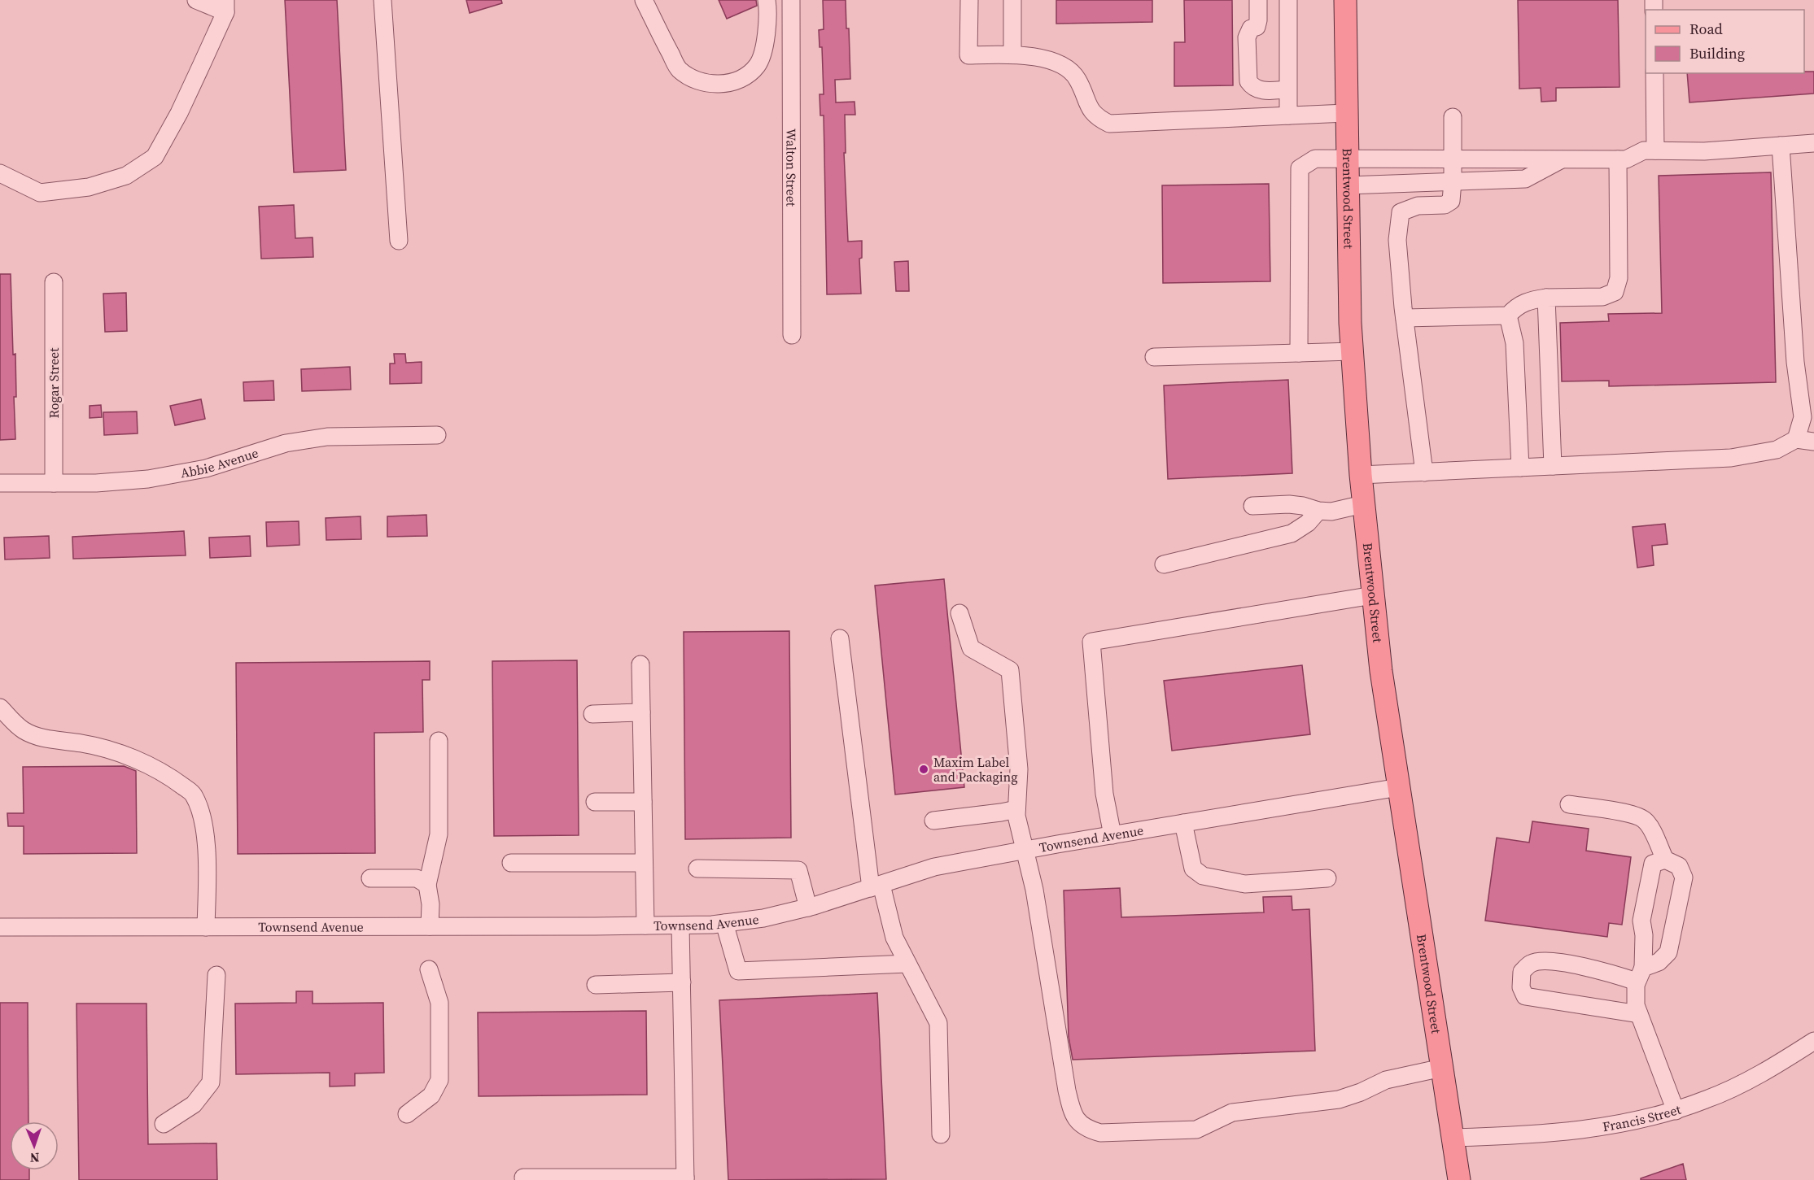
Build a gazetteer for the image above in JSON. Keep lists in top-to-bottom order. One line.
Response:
{"streets":{"main road":["Brentwood Street"],"street":["Walton Street","Rogar Street","Abbie Avenue","Townsend Avenue","Francis Street"]},"crossings":[["Brentwood Street","Townsend Avenue"],["Brentwood Street","Francis Street"],["Rogar Street","Abbie Avenue"]],"places":["Maxim Label and Packaging"],"legend":["Road","Building"],"north":"bottom"}
